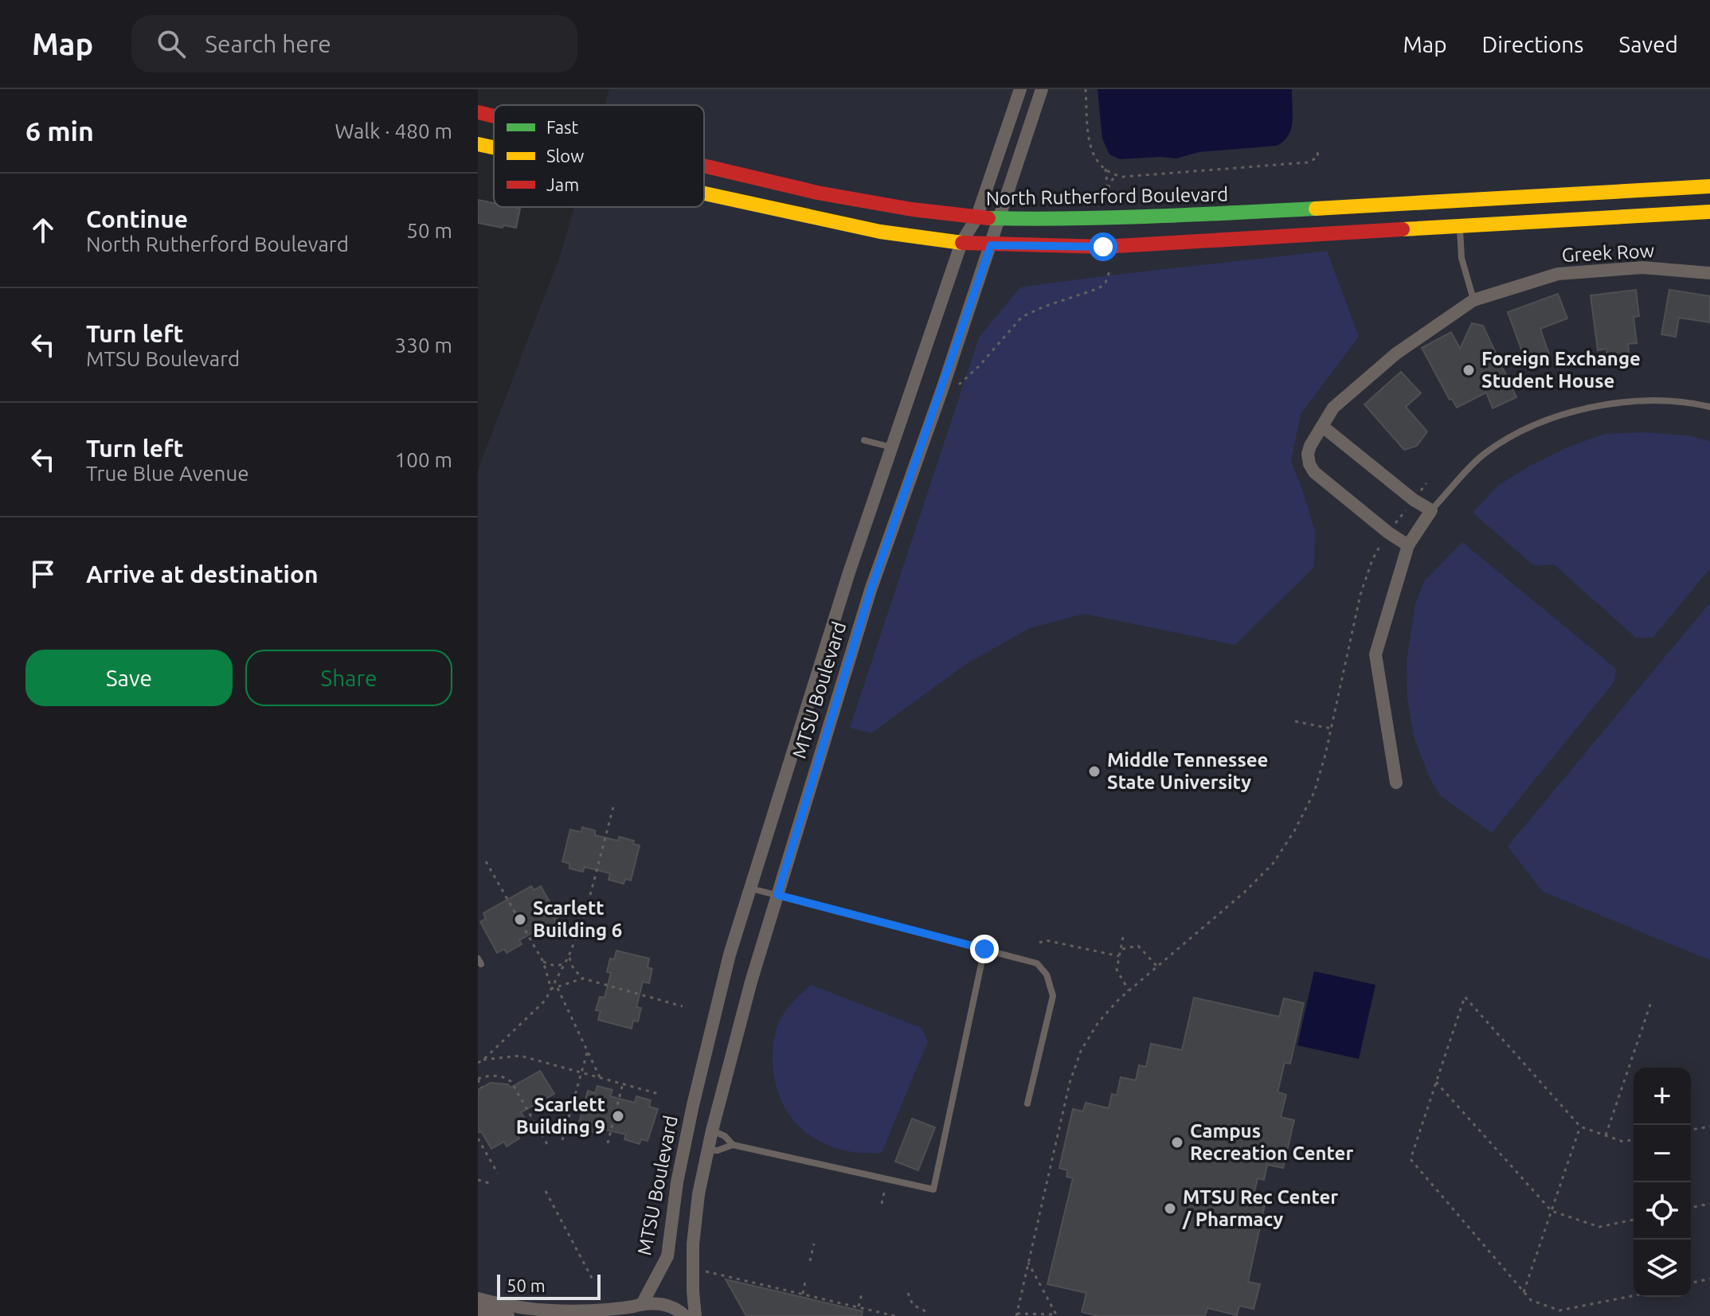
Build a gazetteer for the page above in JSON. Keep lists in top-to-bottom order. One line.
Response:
{"streets":{"main road":["North Rutherford Boulevard"],"street":["Greek Row","MTSU Boulevard"]},"crossings":[["North Rutherford Boulevard","MTSU Boulevard"]],"places":["Foreign Exchange Student House","Middle Tennessee State University","Scarlett Building 6","Scarlett Building 9","Campus Recreation Center","MTSU Rec Center / Pharmacy"],"legend":["Fast","Slow","Jam"],"scale_bar":"50 m","page":{"header":"Map","search":"Search here","nav":["Map","Directions","Saved"],"heading":["6 min","Walk · 480 m"],"list":[["Continue","North Rutherford Boulevard","50 m"],["Turn left","MTSU Boulevard","330 m"],["Turn left","True Blue Avenue","100 m"],"Arrive at destination"],"buttons":["Save","Share"],"map_buttons":["+","−"],"scale":"50 m"}}
